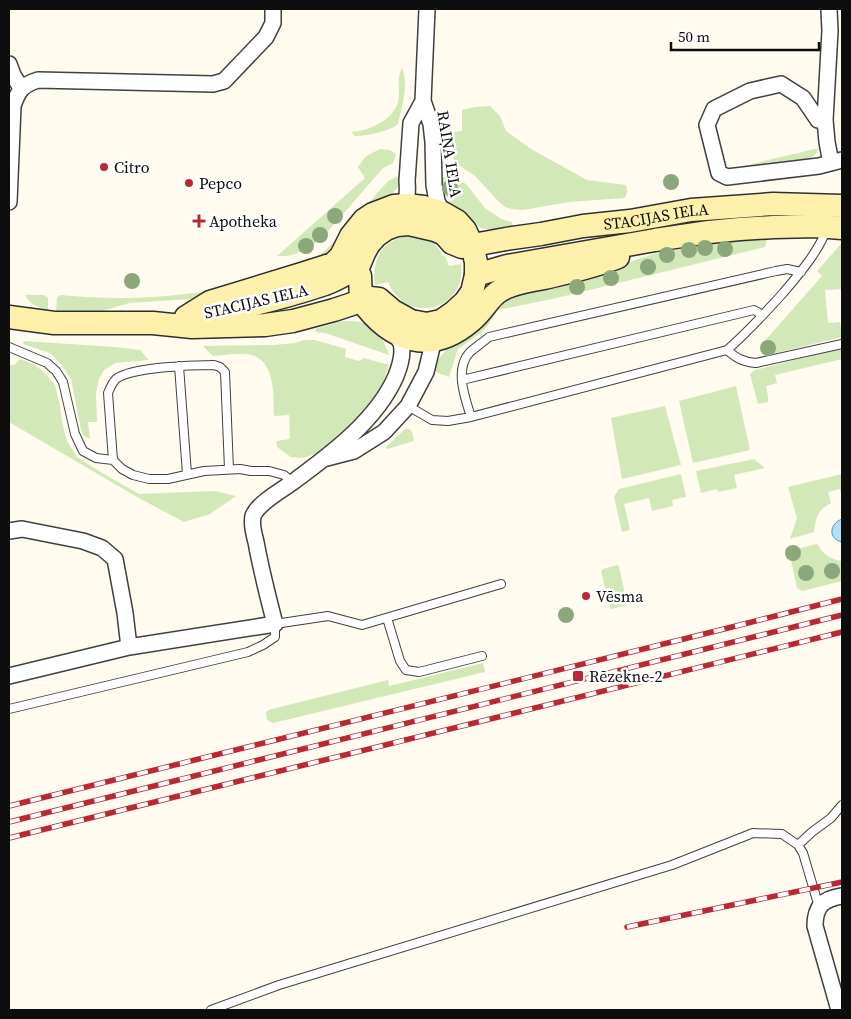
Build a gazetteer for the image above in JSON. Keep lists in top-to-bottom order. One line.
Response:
{"streets":{"main road":["STACIJAS IELA"],"street":["RAIŅA IELA"]},"crossings":[["RAIŅA IELA","STACIJAS IELA"]],"places":{"other":["Citro","Pepco","Vēsma"],"health":["Apotheka"],"transit":["Rēzekne-2"]},"scale_bar":"50 m"}
